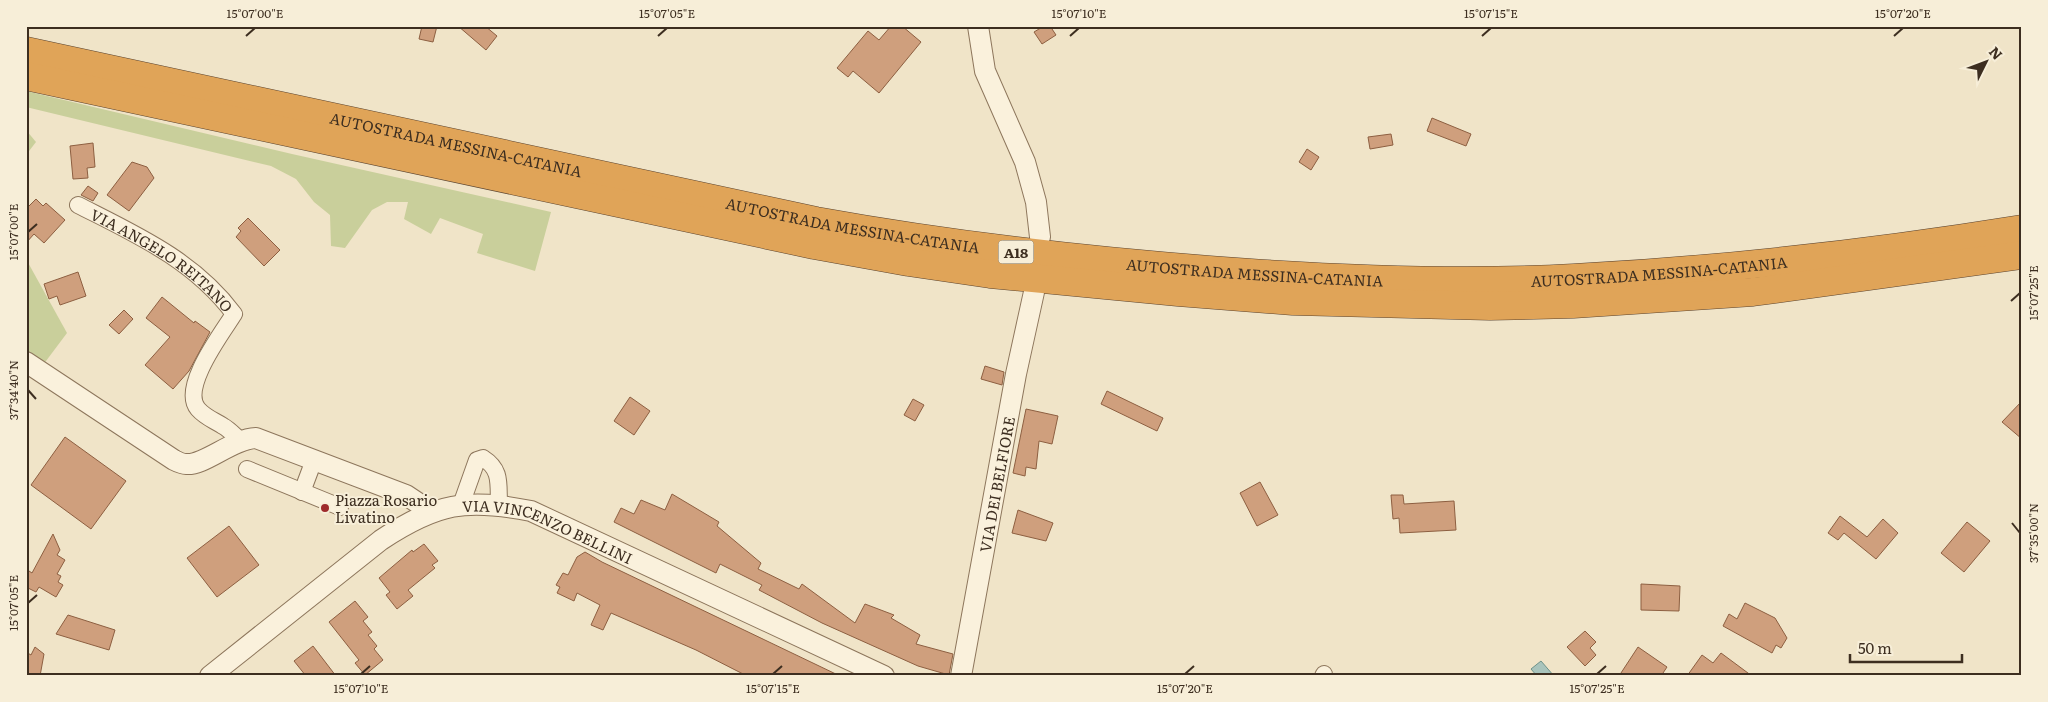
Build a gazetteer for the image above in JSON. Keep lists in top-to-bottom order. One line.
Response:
{"streets":{"highway":["AUTOSTRADA MESSINA-CATANIA","A18"],"street":["VIA ANGELO REITANO","VIA DEI BELFIORE","VIA VINCENZO BELLINI"]},"crossings":[["VIA ANGELO REITANO","VIA VINCENZO BELLINI"]],"places":["Piazza Rosario Livatino"],"scale_bar":"50 m","north":"top right","coordinates":["15°07'00\"E","15°07'05\"E","15°07'10\"E","15°07'15\"E","15°07'20\"E","15°07'25\"E","37°34'40\"N","37°35'00\"N"]}
